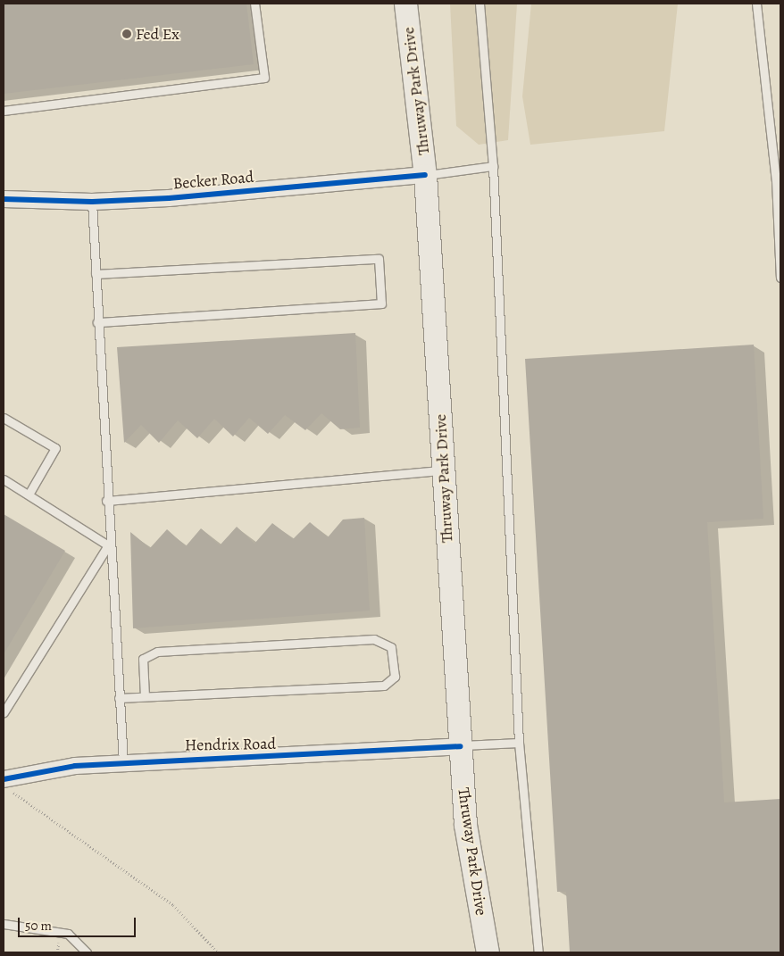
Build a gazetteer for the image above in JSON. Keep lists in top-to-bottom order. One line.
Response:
{"streets":{"main road":["Thruway Park Drive"],"street":["Becker Road","Hendrix Road"]},"crossings":[["Thruway Park Drive","Becker Road"],["Thruway Park Drive","Hendrix Road"]],"places":["Fed Ex"],"scale_bar":"50 m"}
